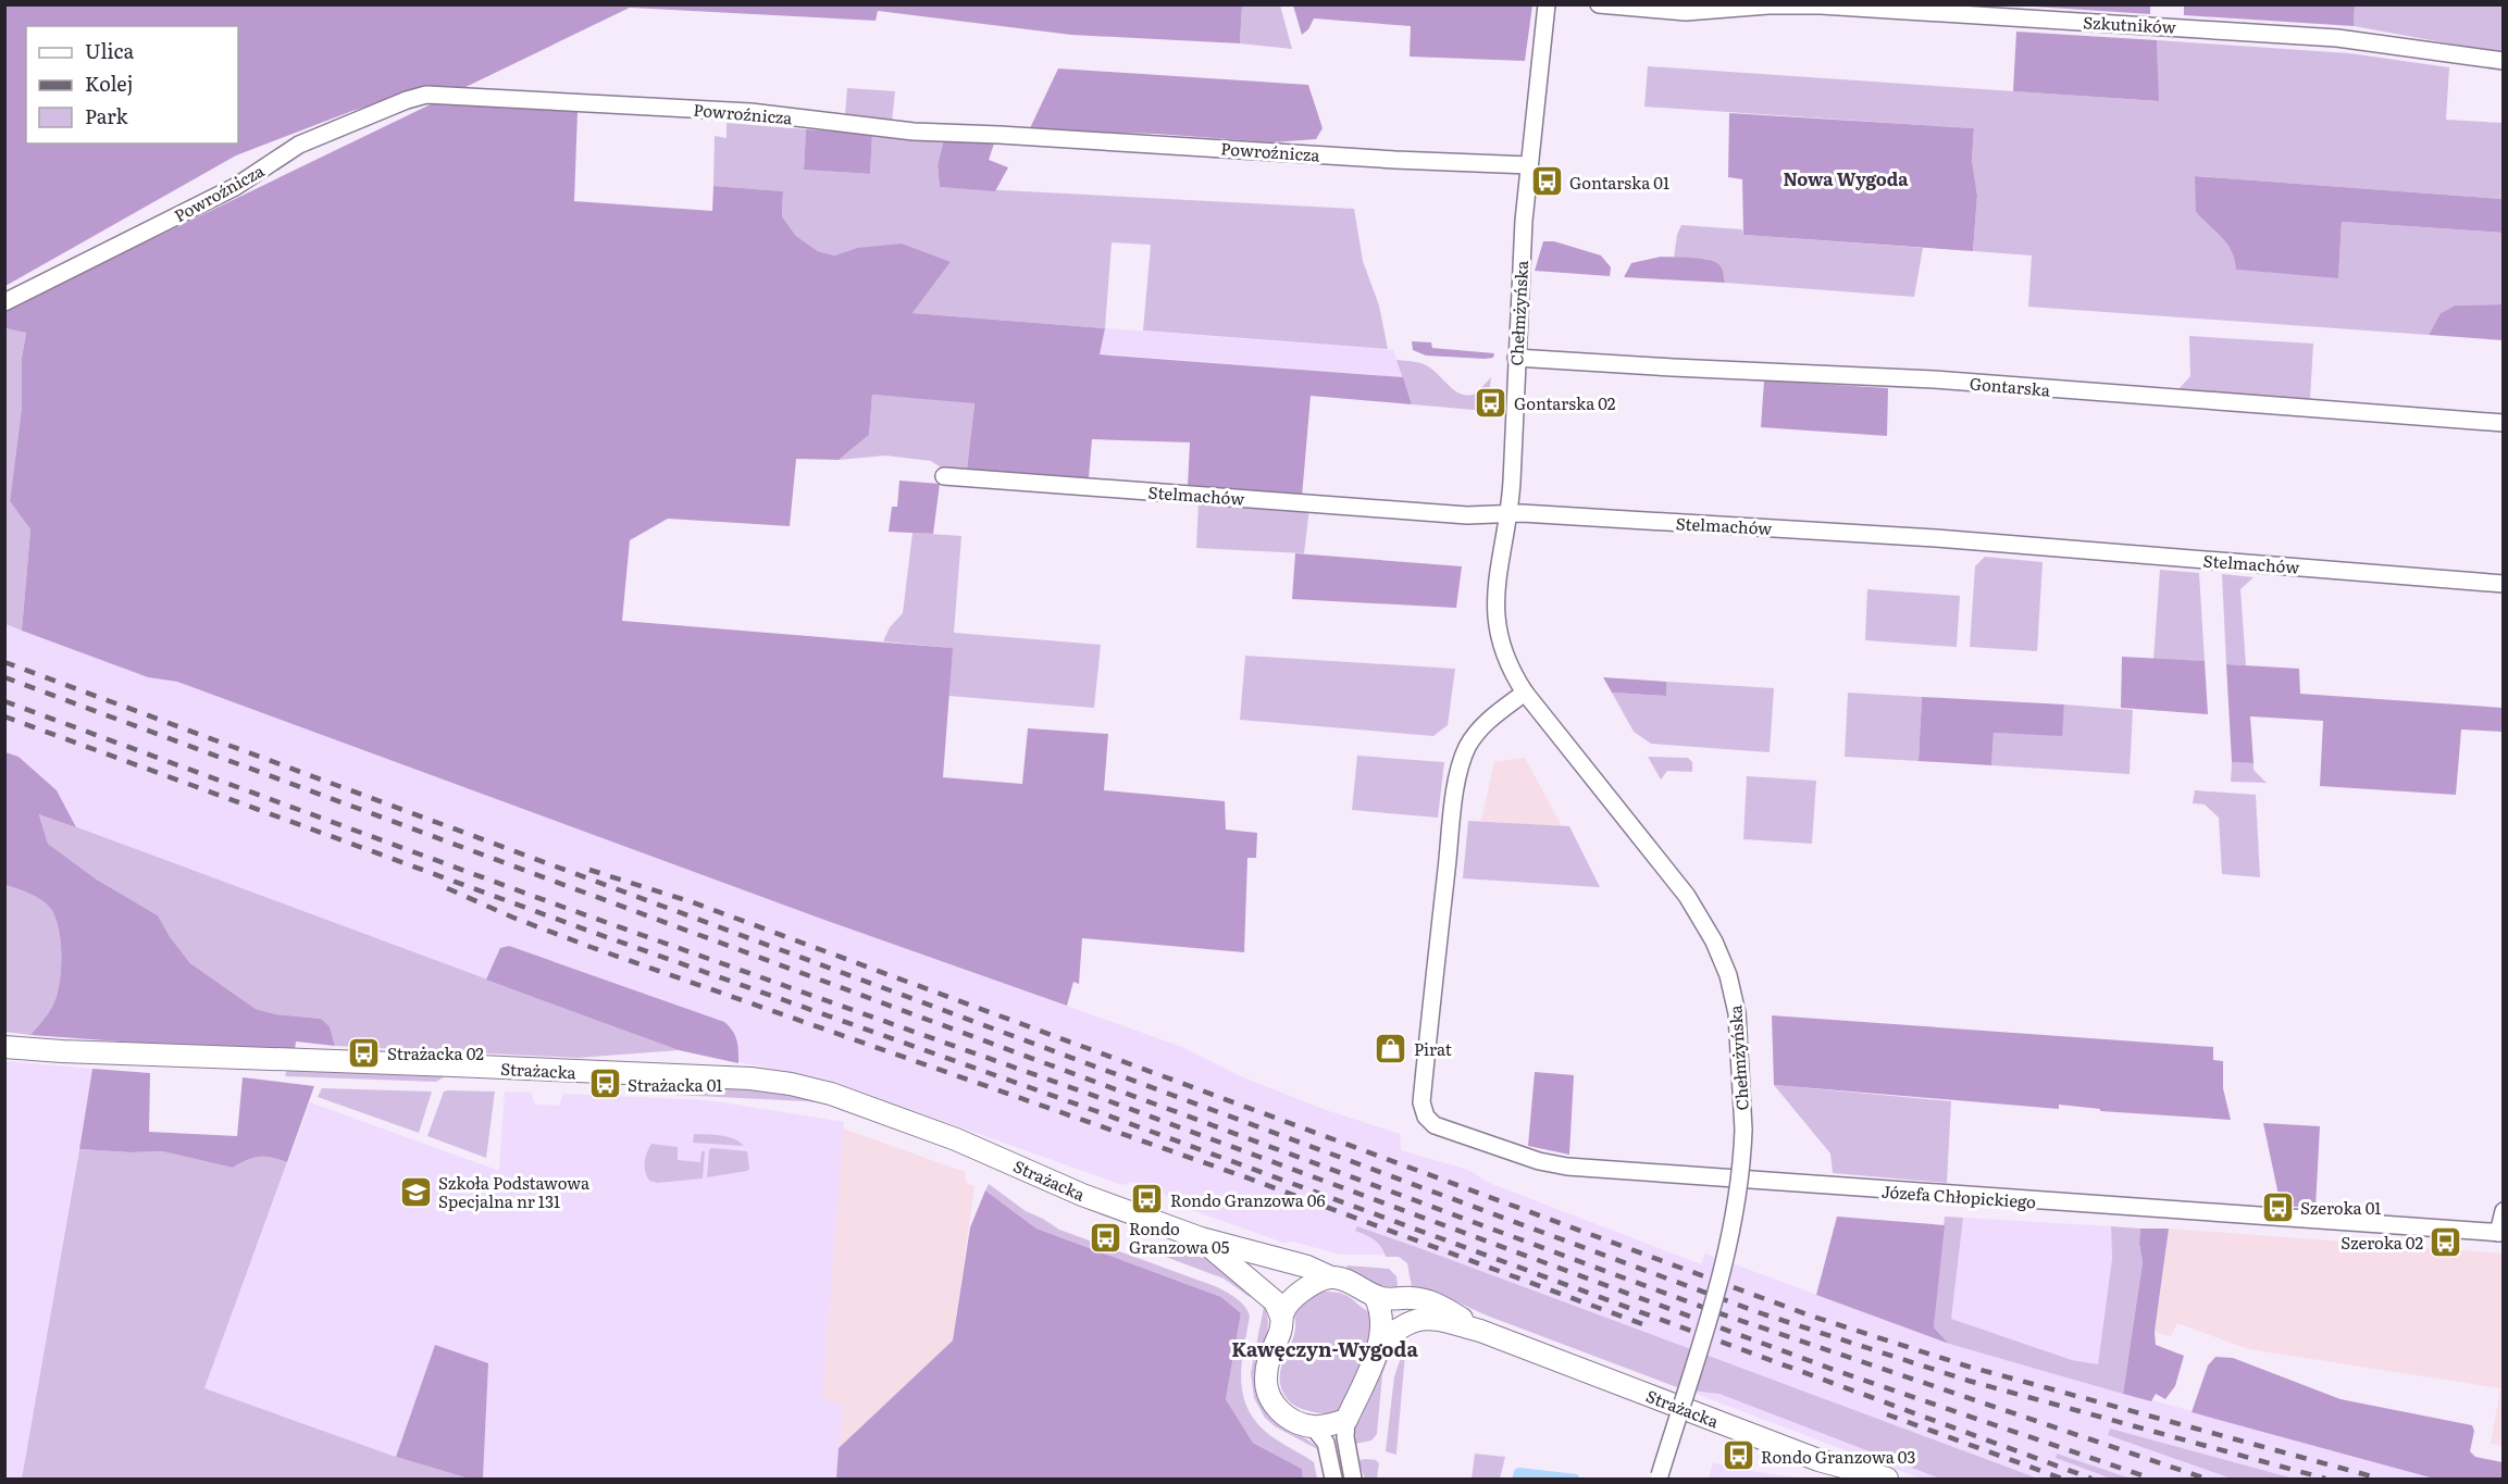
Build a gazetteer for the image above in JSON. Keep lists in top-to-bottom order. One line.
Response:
{"streets":{"main road":["Strażacka"],"street":["Szkutników","Powroźnicza","Chełmżyńska","Gontarska","Stelmachów","Józefa Chłopickiego"]},"crossings":[["Powroźnicza","Chełmżyńska"],["Chełmżyńska","Gontarska"],["Chełmżyńska","Stelmachów"],["Chełmżyńska","Józefa Chłopickiego"]],"districts":["Nowa Wygoda","Kawęczyn-Wygoda"],"places":{"bus stop":["Gontarska 01","Gontarska 02","Strażacka 02","Strażacka 01","Rondo Granzowa 06","Szeroka 01","Rondo Granzowa 05","Szeroka 02","Rondo Granzowa 03"],"shop":["Pirat"],"school or university":["Szkoła Podstawowa Specjalna nr 131"]},"legend":["Ulica","Kolej","Park"]}
